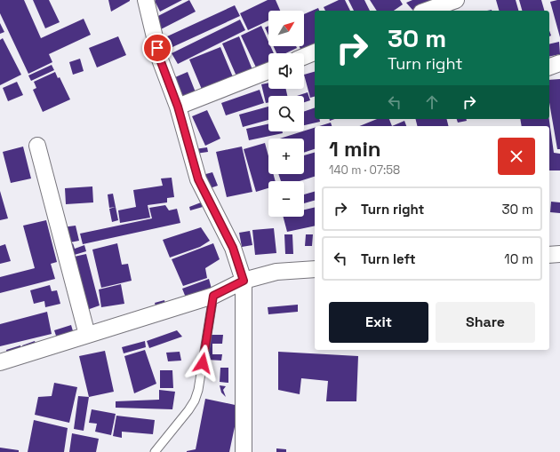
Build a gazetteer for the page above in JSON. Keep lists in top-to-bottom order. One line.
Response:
{"north":"top right","page":{"map_buttons":["+","−"],"turn":["30 m","Turn right"],"heading":["1 min","140 m · 07:58"],"list":[{"name":"Turn right","value":"30 m"},{"name":"Turn left","value":"10 m"}],"buttons":["Exit","Share"]}}
